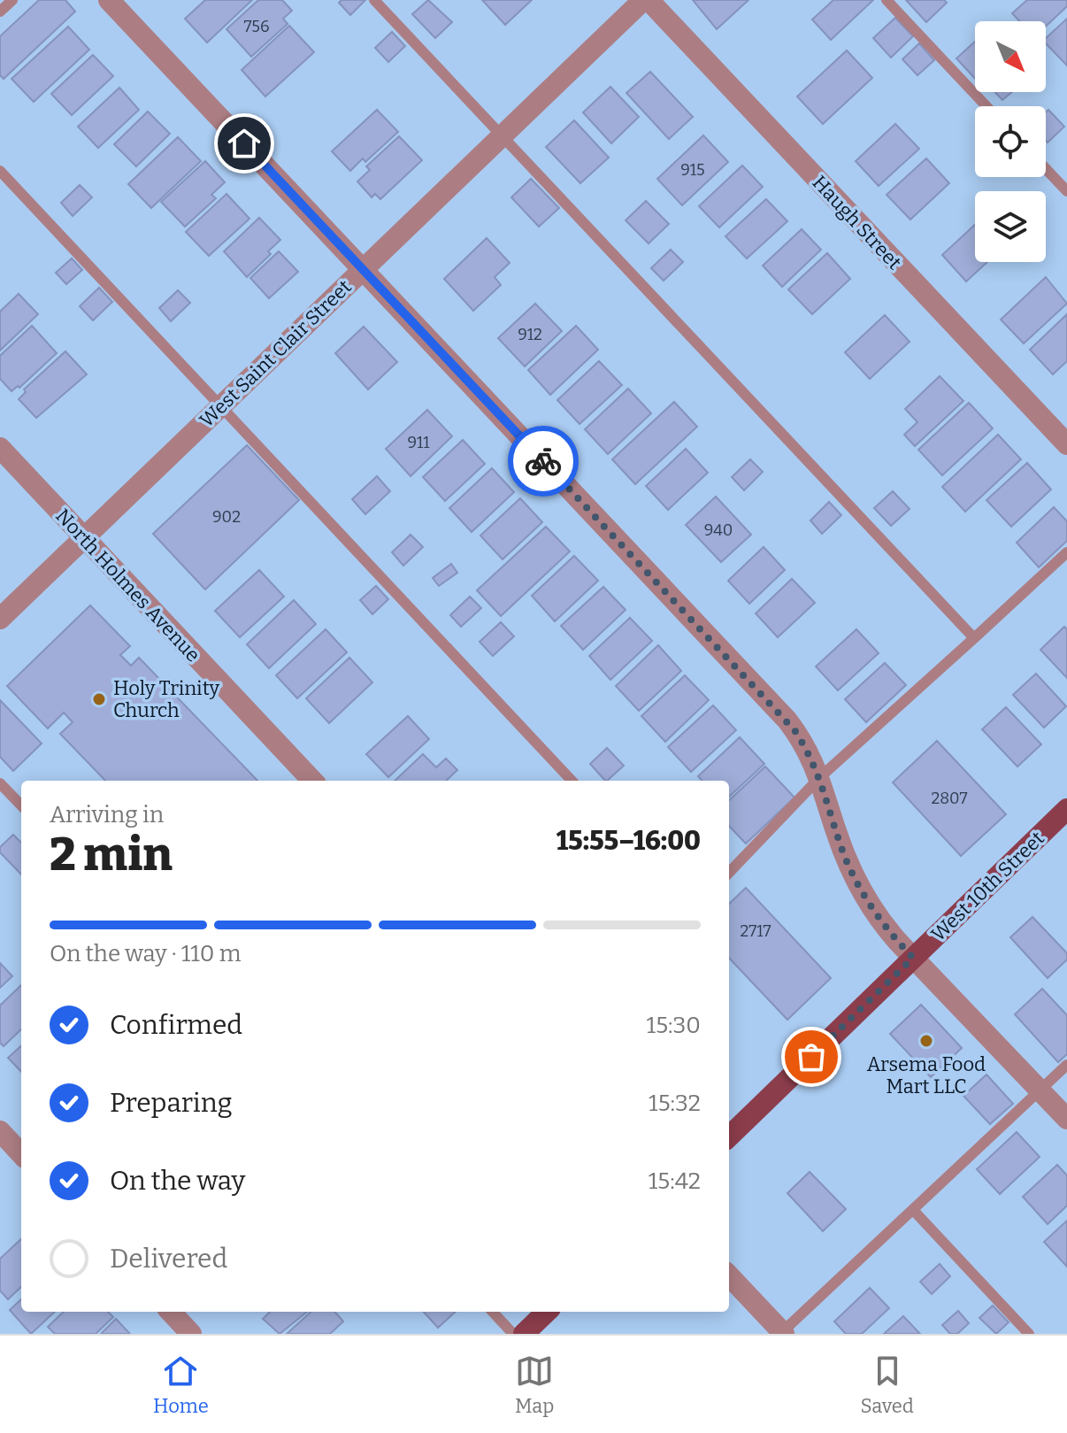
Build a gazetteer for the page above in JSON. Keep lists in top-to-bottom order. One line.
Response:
{"streets":{"main road":["West 10th Street"],"street":["Haugh Street","West Saint Clair Street","North Holmes Avenue"]},"crossings":[["West Saint Clair Street","North Holmes Avenue"]],"places":["Holy Trinity Church","Arsema Food Mart LLC"],"house_numbers":["756","915","912","911","902","940","2807","2717"],"north":"bottom right","page":{"heading":["2 min","Arriving in","15:55–16:00"],"bar":"On the way · 110 m","list":[["Confirmed","15:30"],["Preparing","15:32"],["On the way","15:42"],"Delivered"],"tabs":["Home","Map","Saved"]}}
